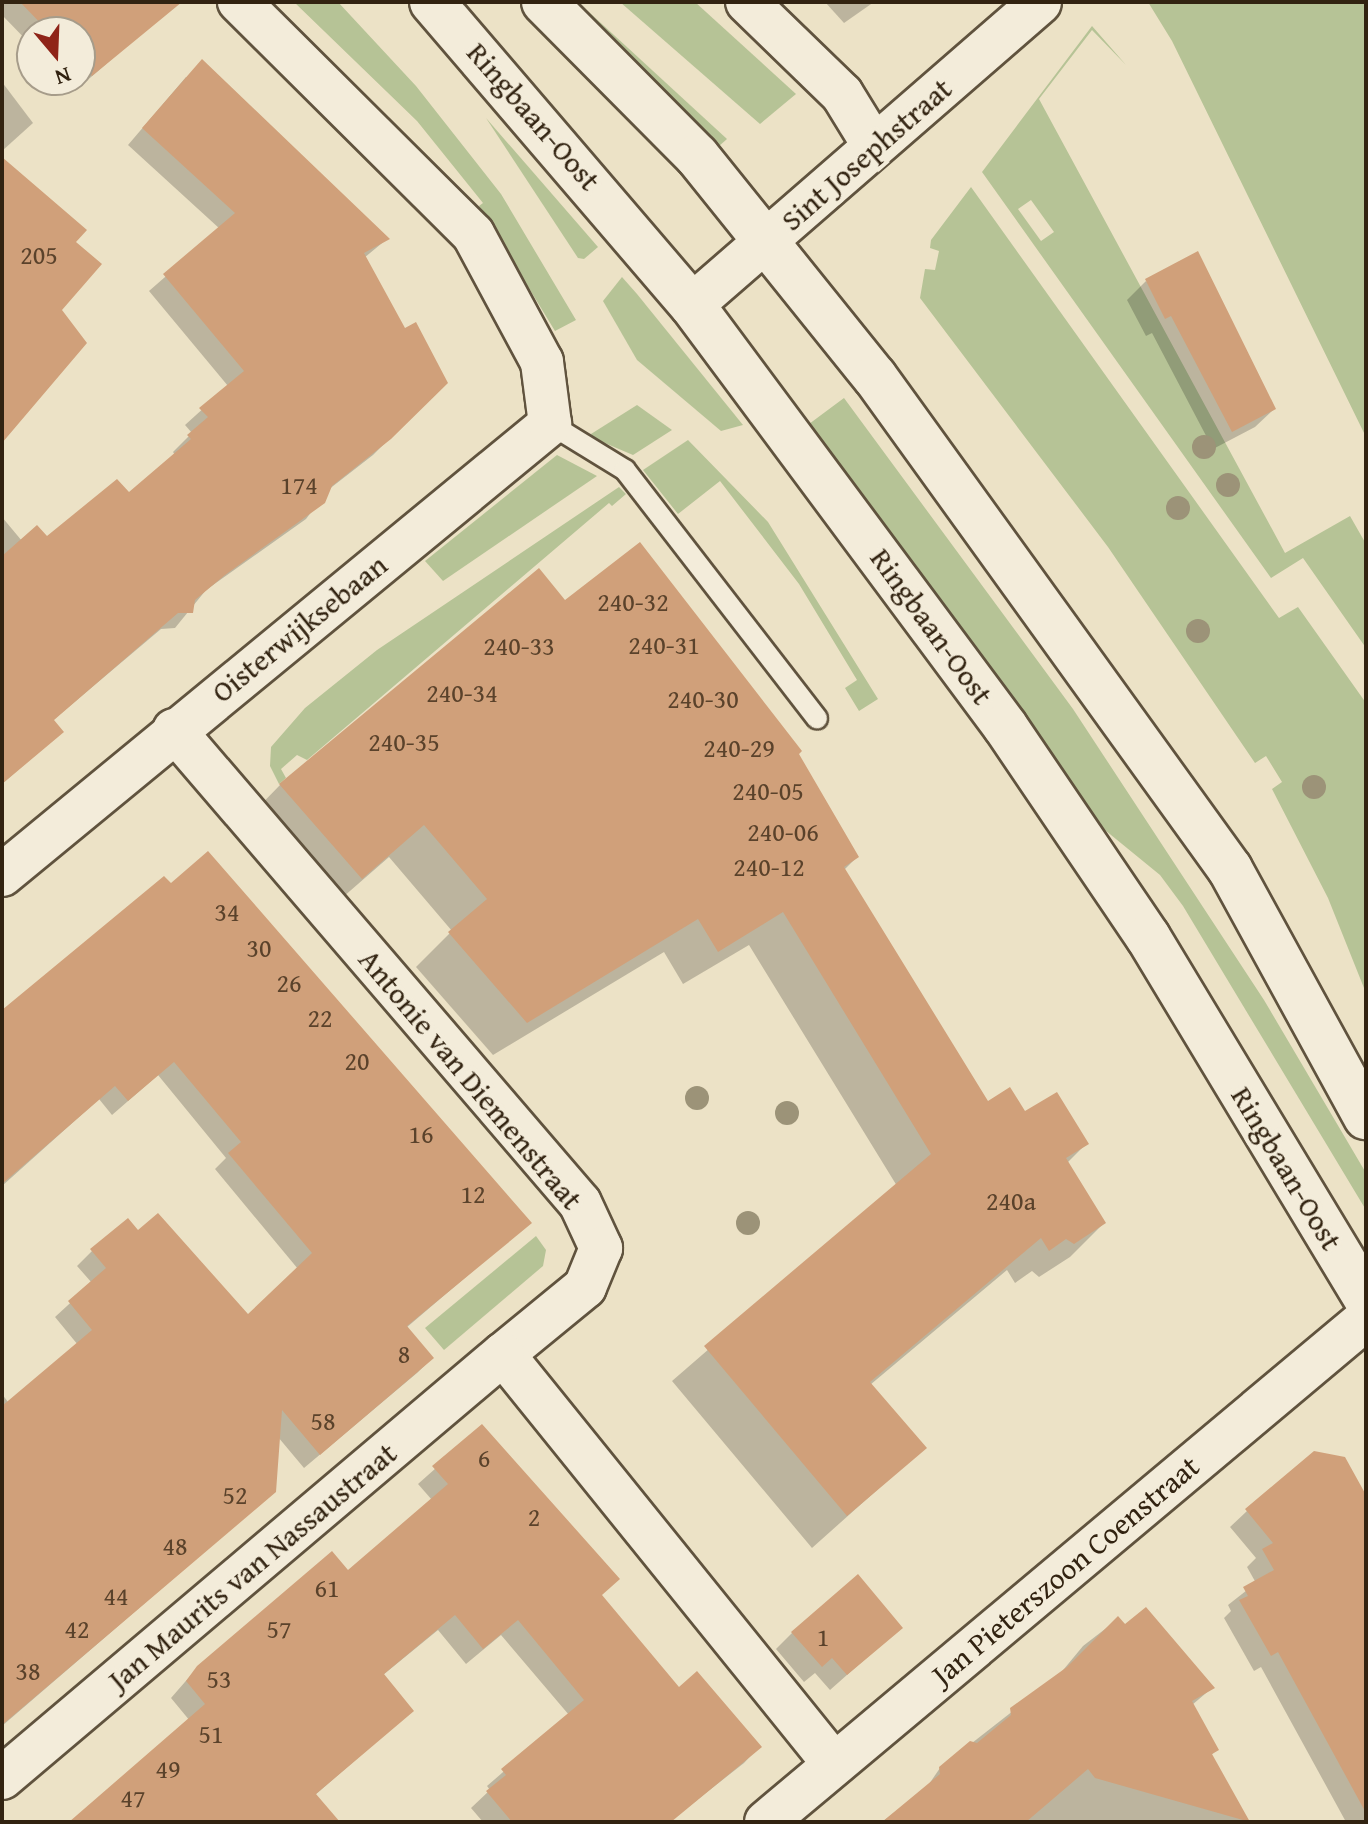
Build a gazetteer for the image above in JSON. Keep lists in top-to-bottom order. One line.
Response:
{"streets":{"main road":["Ringbaan-Oost"],"street":["Sint Josephstraat","Oisterwijksebaan","Antonie van Diemenstraat","Jan Maurits van Nassaustraat","Jan Pieterszoon Coenstraat"]},"crossings":[["Ringbaan-Oost","Sint Josephstraat"],["Oisterwijksebaan","Antonie van Diemenstraat"],["Antonie van Diemenstraat","Jan Maurits van Nassaustraat"]],"house_numbers":["205","174","240-32","240-31","240-33","240-34","240-30","240-35","240-29","240-05","240-06","240-12","34","30","26","22","20","16","12","240a","8","58","6","52","2","48","61","44","42","57","1","38","53","51","49","47"],"north":"bottom"}
